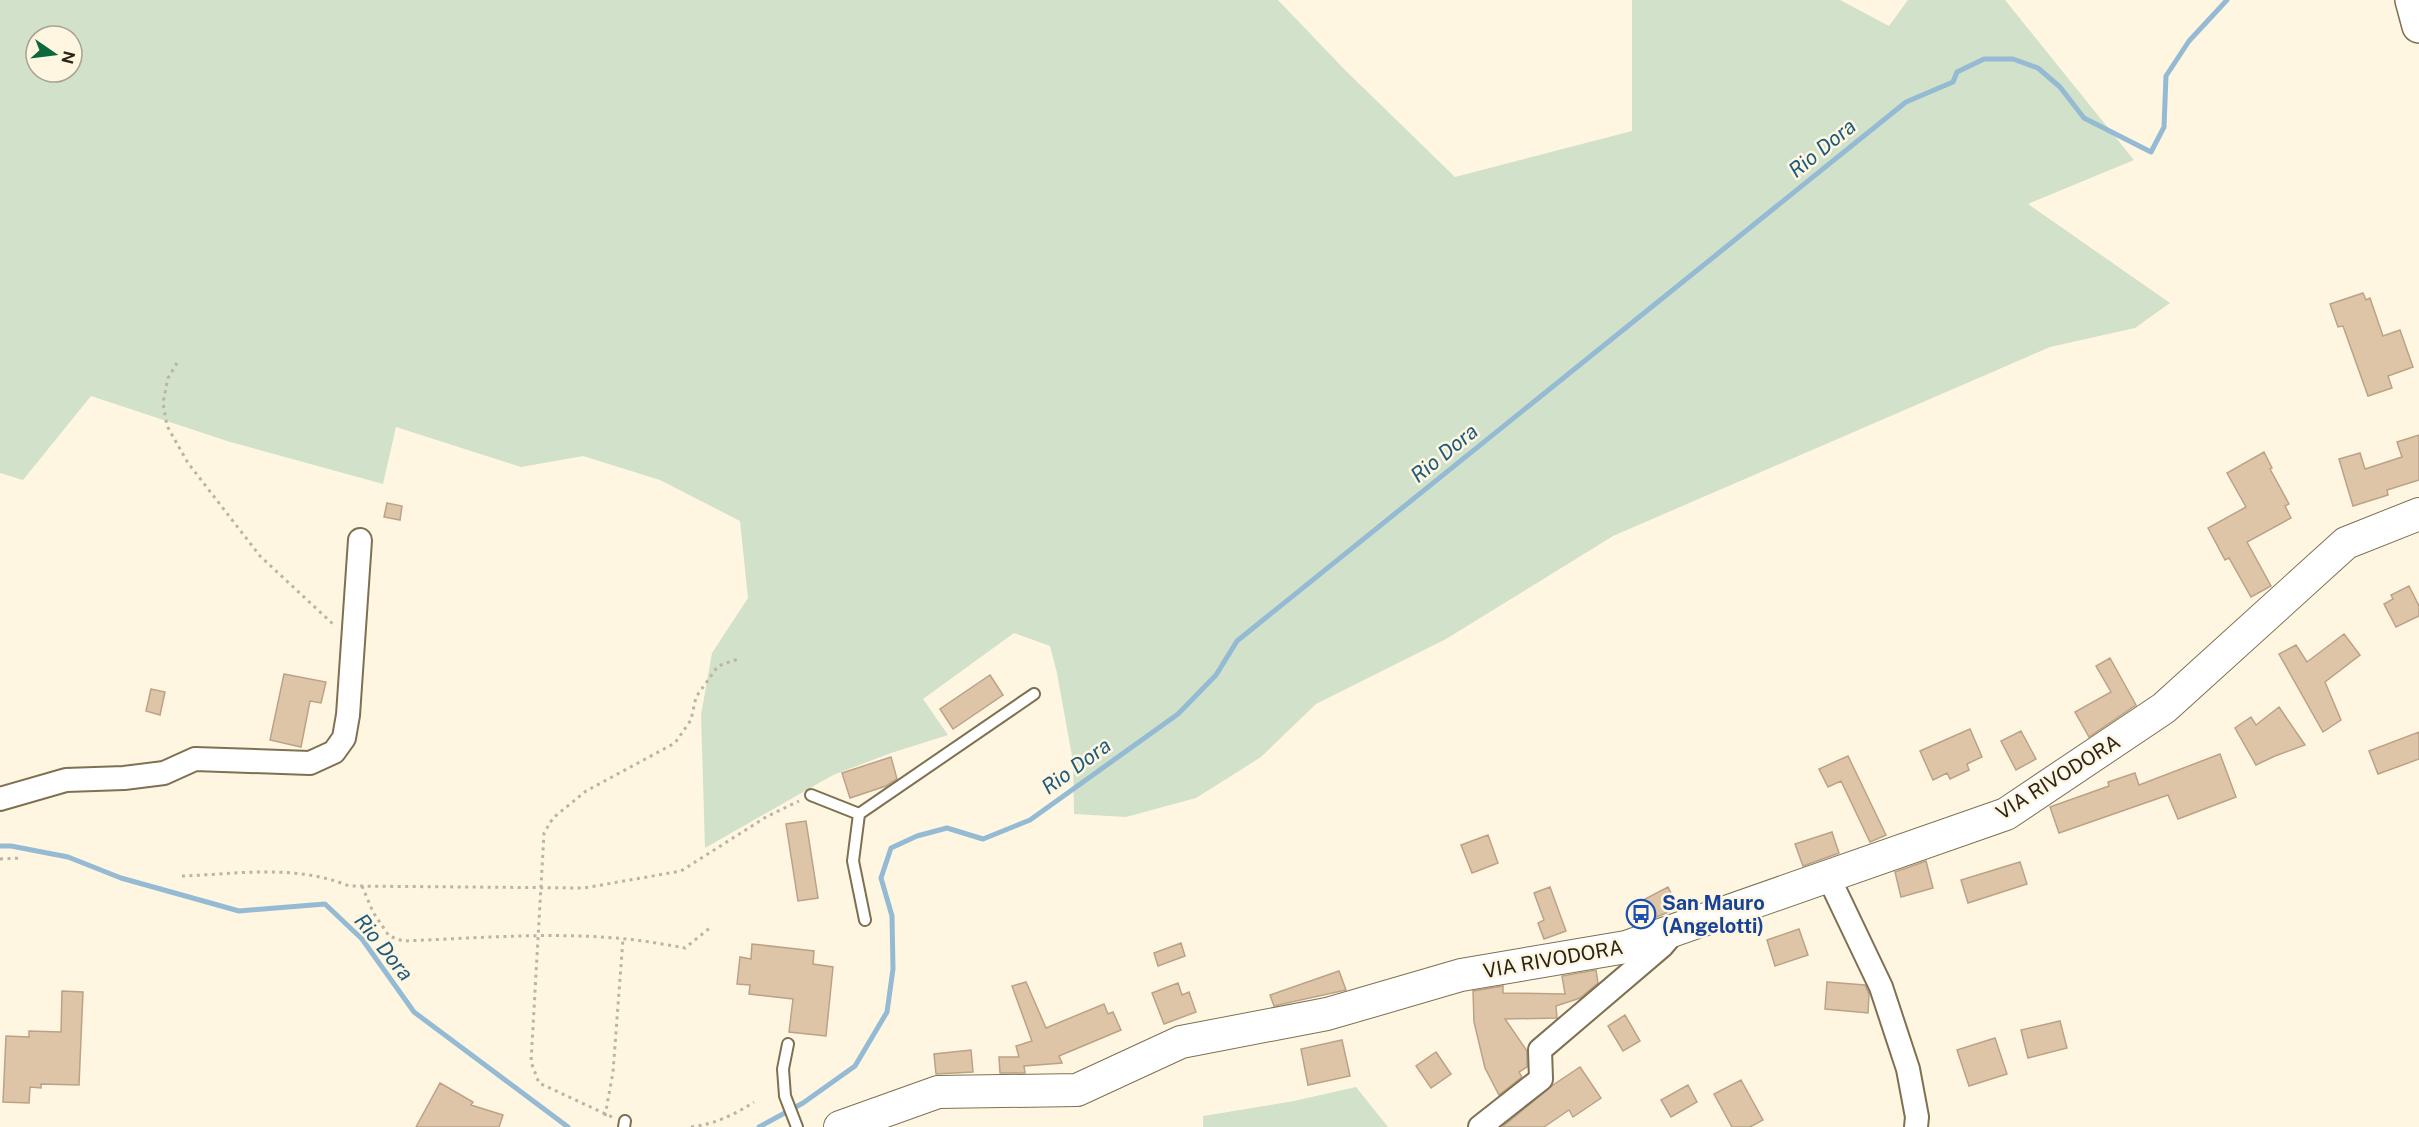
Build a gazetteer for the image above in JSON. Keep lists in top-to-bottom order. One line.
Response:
{"streets":{"street":["VIA RIVODORA"]},"water":["Rio Dora"],"places":{"bus stop":["San Mauro (Angelotti)"]},"north":"right"}
